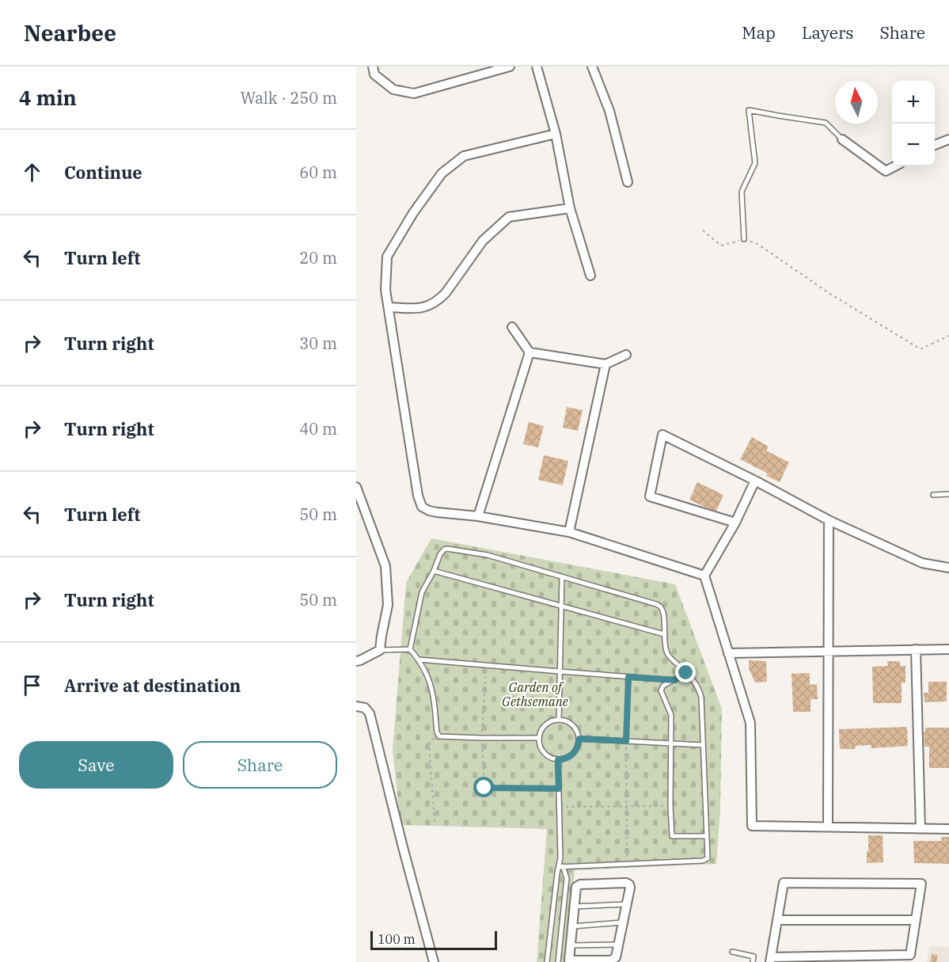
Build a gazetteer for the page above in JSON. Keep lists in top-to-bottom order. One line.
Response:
{"parks":["Garden of Gethsemane"],"scale_bar":"100 m","north":"top","page":{"header":"Nearbee","nav":["Map","Layers","Share"],"heading":["4 min","Walk · 250 m"],"map_buttons":["+","−"],"list":[["Continue","60 m"],["Turn left","20 m"],["Turn right","30 m"],["Turn right","40 m"],["Turn left","50 m"],["Turn right","50 m"],"Arrive at destination"],"buttons":["Save","Share"],"scale":"100 m"}}
